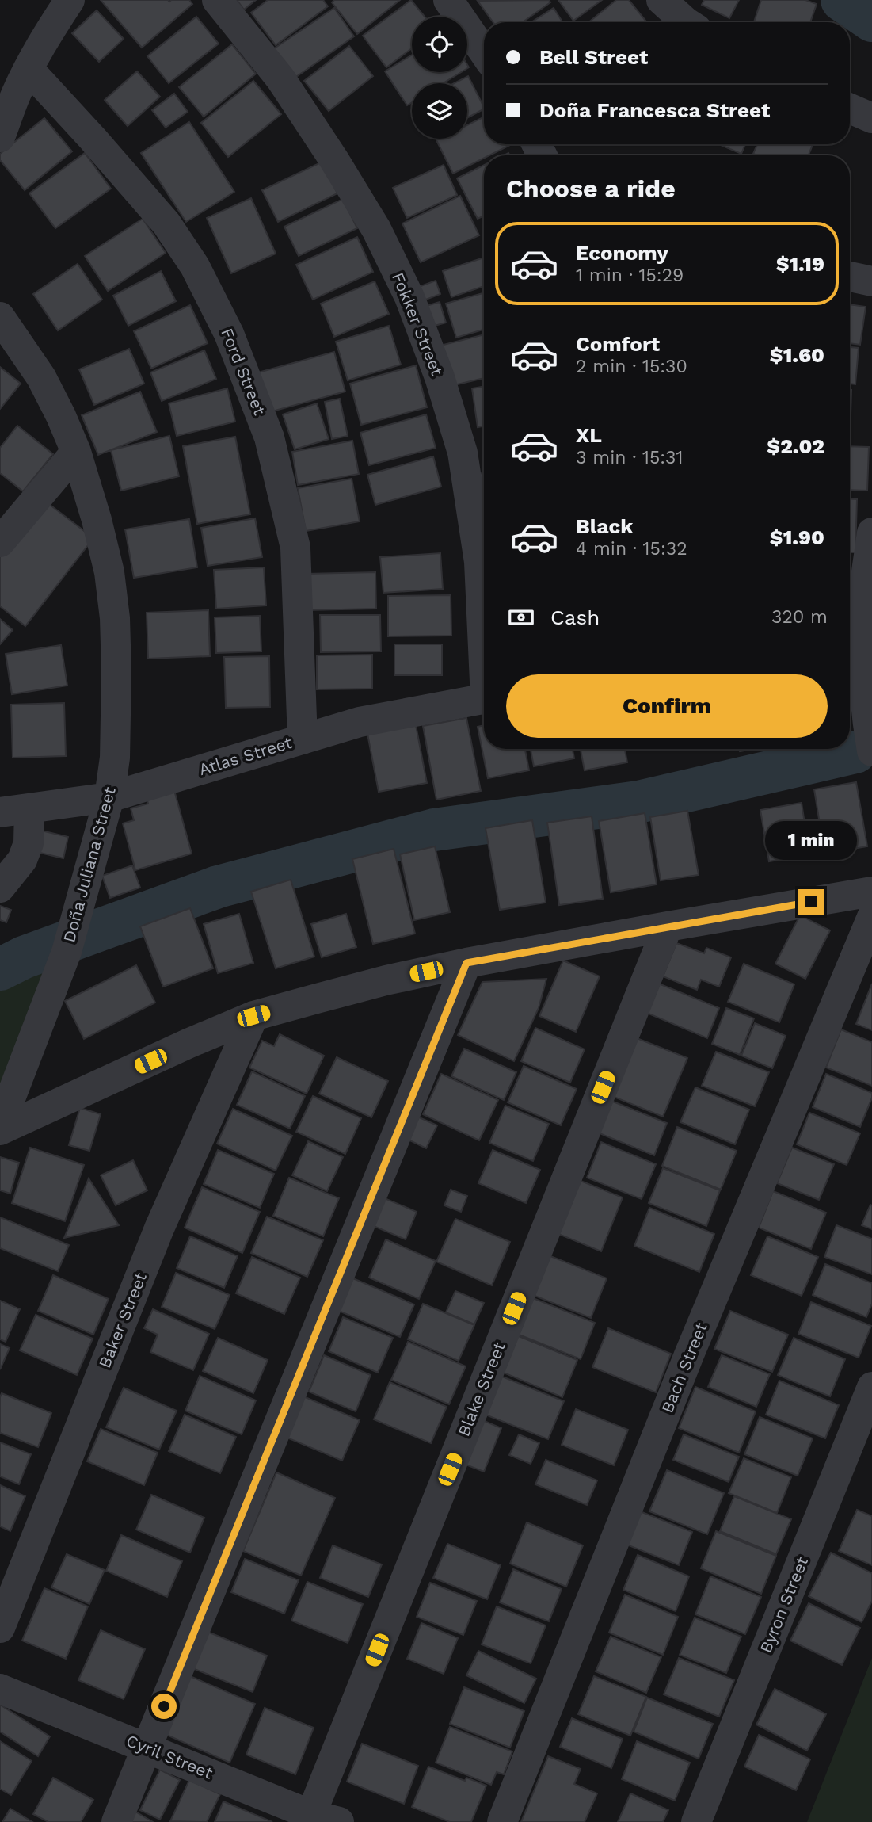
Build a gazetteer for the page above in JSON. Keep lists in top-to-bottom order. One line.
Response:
{"streets":{"street":["Fokker Street","Ford Street","Atlas Street","Doña Juliana Street","Baker Street","Bach Street","Blake Street","Byron Street","Cyril Street"]},"crossings":[["Ford Street","Atlas Street"],["Atlas Street","Doña Juliana Street"],["Blake Street","Cyril Street"]],"page":{"banner":["Bell Street","Doña Francesca Street"],"heading":"Choose a ride","list":[{"name":"Economy","note":"1 min · 15:29","value":"$1.19"},{"name":"Comfort","note":"2 min · 15:30","value":"$1.60"},{"name":"XL","note":"3 min · 15:31","value":"$2.02"},{"name":"Black","note":"4 min · 15:32","value":"$1.90"}],"pay":["Cash","320 m"],"buttons":"Confirm","bubble":"1 min"}}
